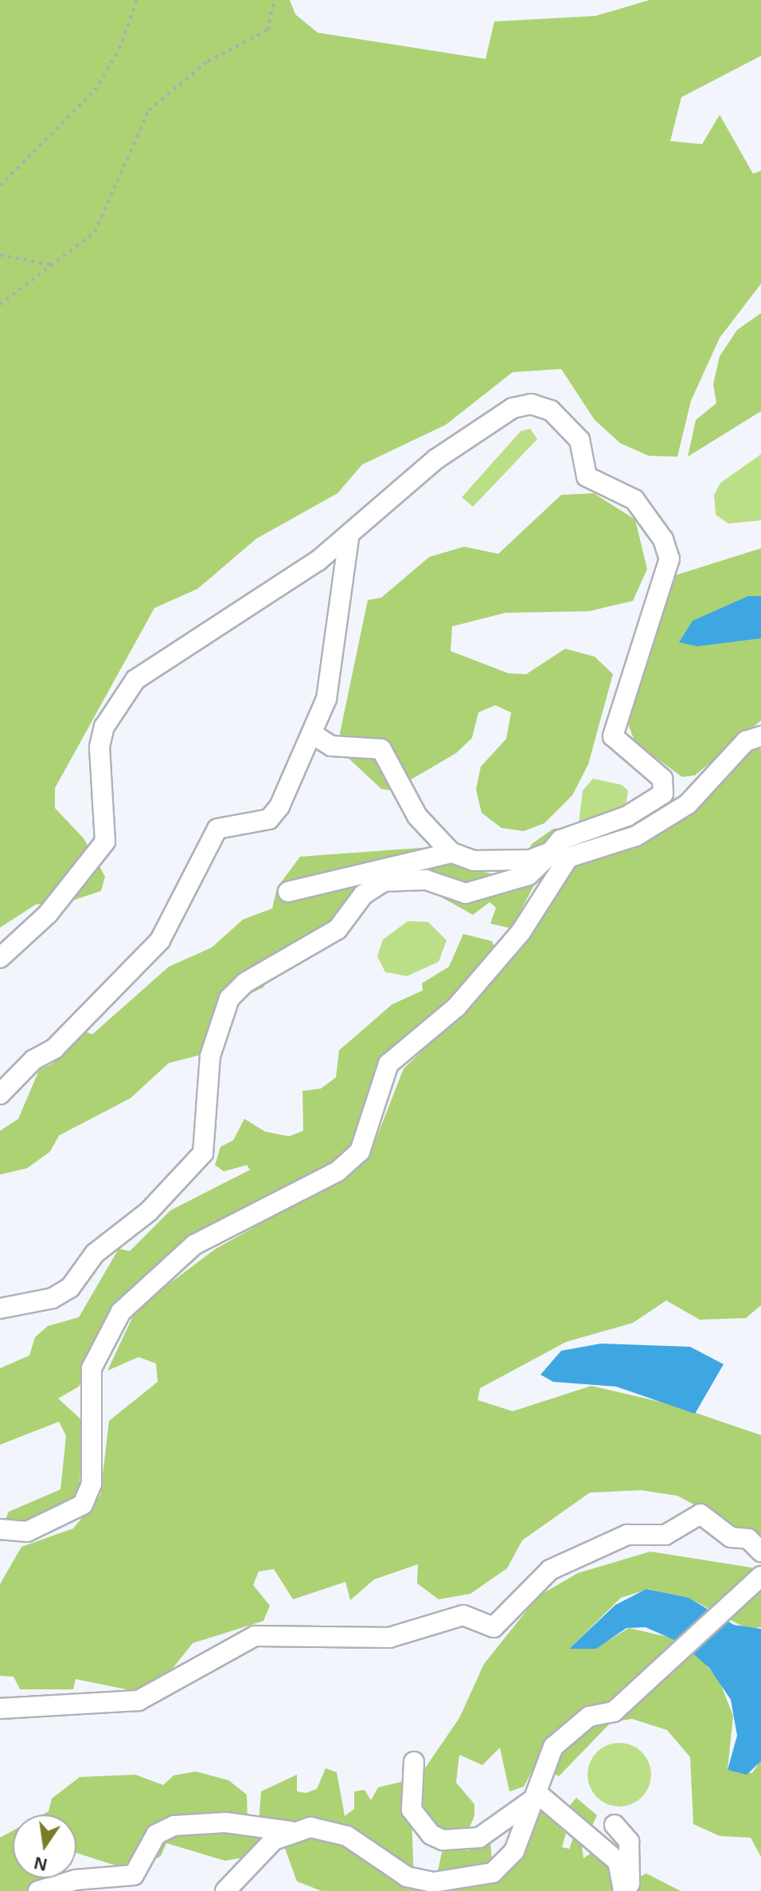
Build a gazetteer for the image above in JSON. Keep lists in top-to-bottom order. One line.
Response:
{"north":"bottom"}
